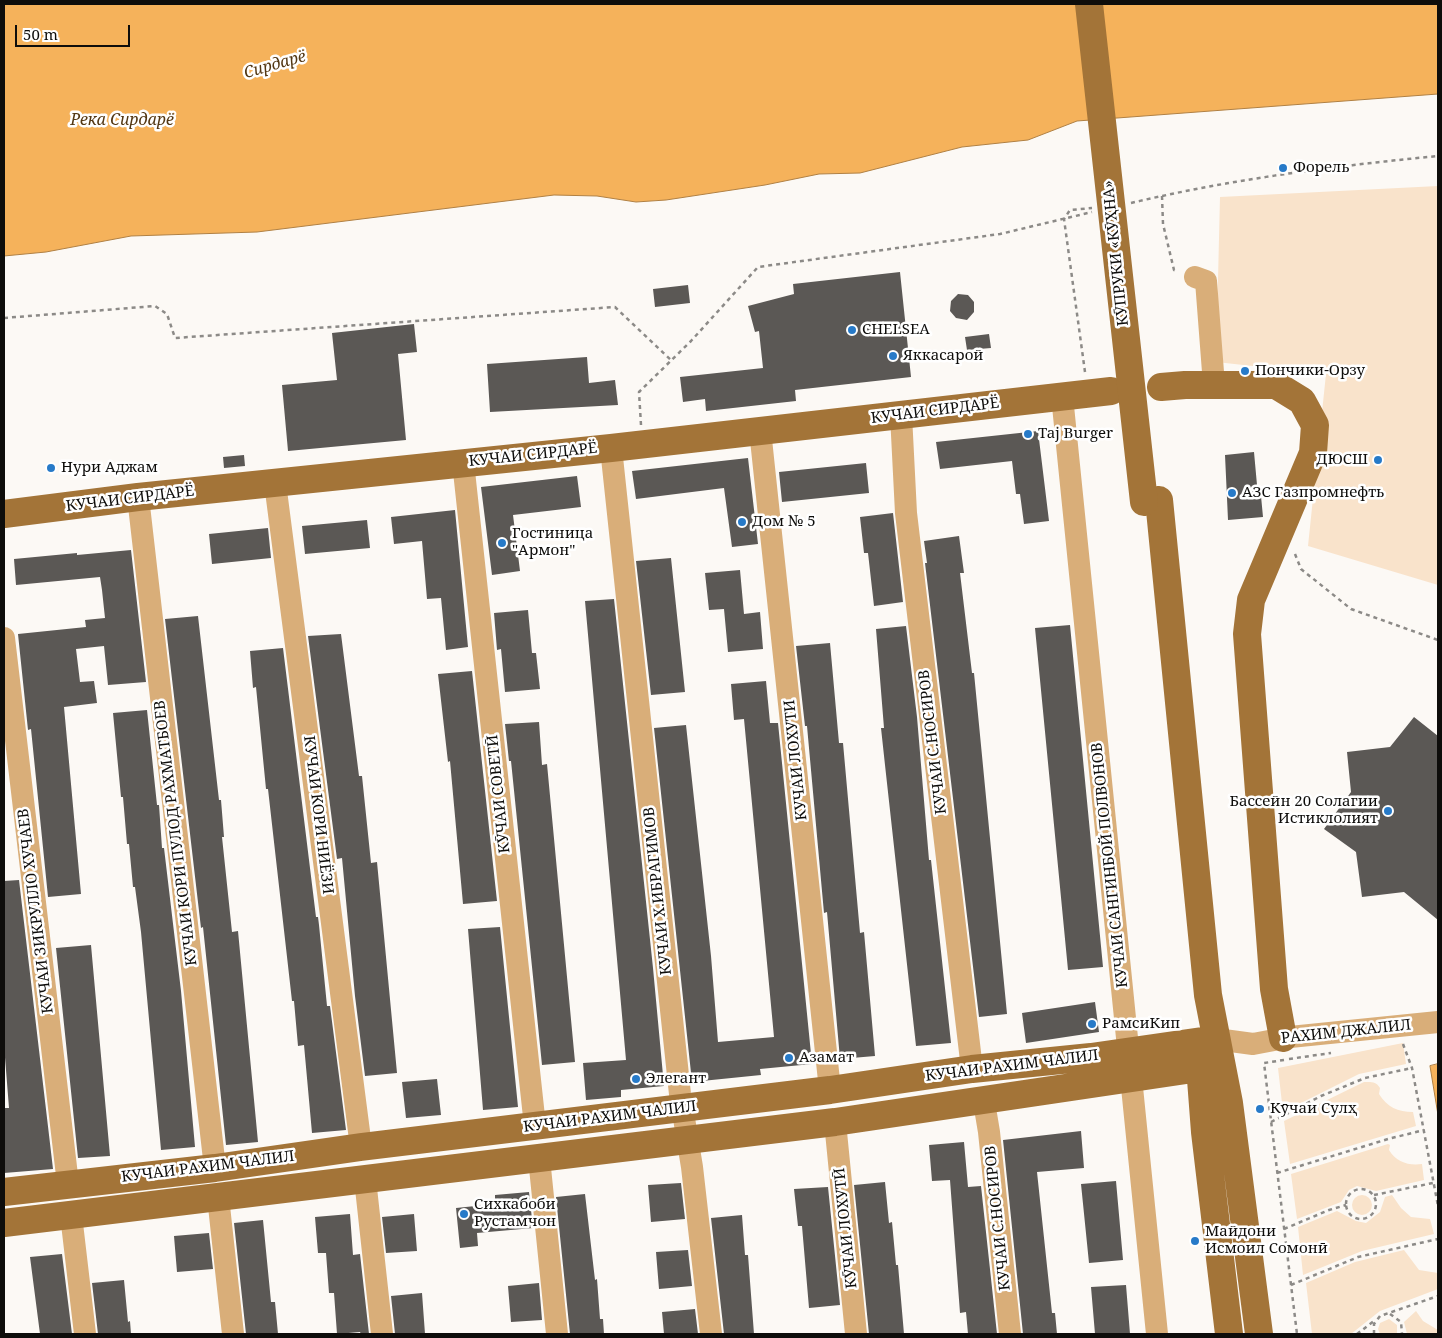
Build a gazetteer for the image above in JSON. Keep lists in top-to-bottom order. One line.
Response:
{"streets":{"main road":["КӮПРУКИ «КӮҲНА»","КУЧАИ СИРДАРЁ","КУЧАИ РАХИМ ЧАЛИЛ"],"street":["КУЧАИ С.НОСИРОВ","КУЧАИ ЛОХУТИ","КӮЧАИ СОВЕТӢ","КУЧАИ КОРИ НИЁЗИ","КУЧАИ КОРИ ПУЛОД РАХМАТБОЕВ","КУЧАИ САНГИНБОЙ ПОЛВОНОВ","КУЧАИ Х.ИБРАГИМОВ","КУЧАИ ЗИКРУЛЛО ХУЧАЕВ","РАХИМ ДЖАЛИЛ","КӮЧАИ ЛОХУТӢ"]},"crossings":[["КУЧАИ СИРДАРЁ","КУЧАИ С.НОСИРОВ"],["КУЧАИ СИРДАРЁ","КУЧАИ ЛОХУТИ"],["КУЧАИ СИРДАРЁ","КӮЧАИ СОВЕТӢ"],["КУЧАИ СИРДАРЁ","КУЧАИ КОРИ НИЁЗИ"],["КУЧАИ СИРДАРЁ","КУЧАИ КОРИ ПУЛОД РАХМАТБОЕВ"],["КУЧАИ СИРДАРЁ","КУЧАИ САНГИНБОЙ ПОЛВОНОВ"],["КУЧАИ СИРДАРЁ","КУЧАИ Х.ИБРАГИМОВ"],["КУЧАИ С.НОСИРОВ","КУЧАИ РАХИМ ЧАЛИЛ"],["КУЧАИ ЛОХУТИ","КУЧАИ РАХИМ ЧАЛИЛ"],["КӮЧАИ СОВЕТӢ","КУЧАИ РАХИМ ЧАЛИЛ"],["КУЧАИ КОРИ НИЁЗИ","КУЧАИ РАХИМ ЧАЛИЛ"],["КУЧАИ КОРИ ПУЛОД РАХМАТБОЕВ","КУЧАИ РАХИМ ЧАЛИЛ"],["КУЧАИ САНГИНБОЙ ПОЛВОНОВ","КУЧАИ РАХИМ ЧАЛИЛ"],["КУЧАИ Х.ИБРАГИМОВ","КУЧАИ РАХИМ ЧАЛИЛ"],["КУЧАИ ЗИКРУЛЛО ХУЧАЕВ","КУЧАИ РАХИМ ЧАЛИЛ"],["РАХИМ ДЖАЛИЛ","КУЧАИ РАХИМ ЧАЛИЛ"],["КУЧАИ РАХИМ ЧАЛИЛ","КӮЧАИ ЛОХУТӢ"]],"water":["Сирдарё","Река Сирдарё"],"places":["Форель","CHELSEA","Яккасарой","Пончики-Орзу","Taj Burger","ДЮСШ","Нури Аджам","АЗС Газпромнефть","Дом № 5","Гостиница \"Армон\"","Бассейн 20 Солагии Истиклолият","РамсиКип","Азамат","Элегант","Кӯчаи Сулҳ","Сихкабоби Рустамчон","Майдони Исмоил Сомонӣ"],"scale_bar":"50 m"}
